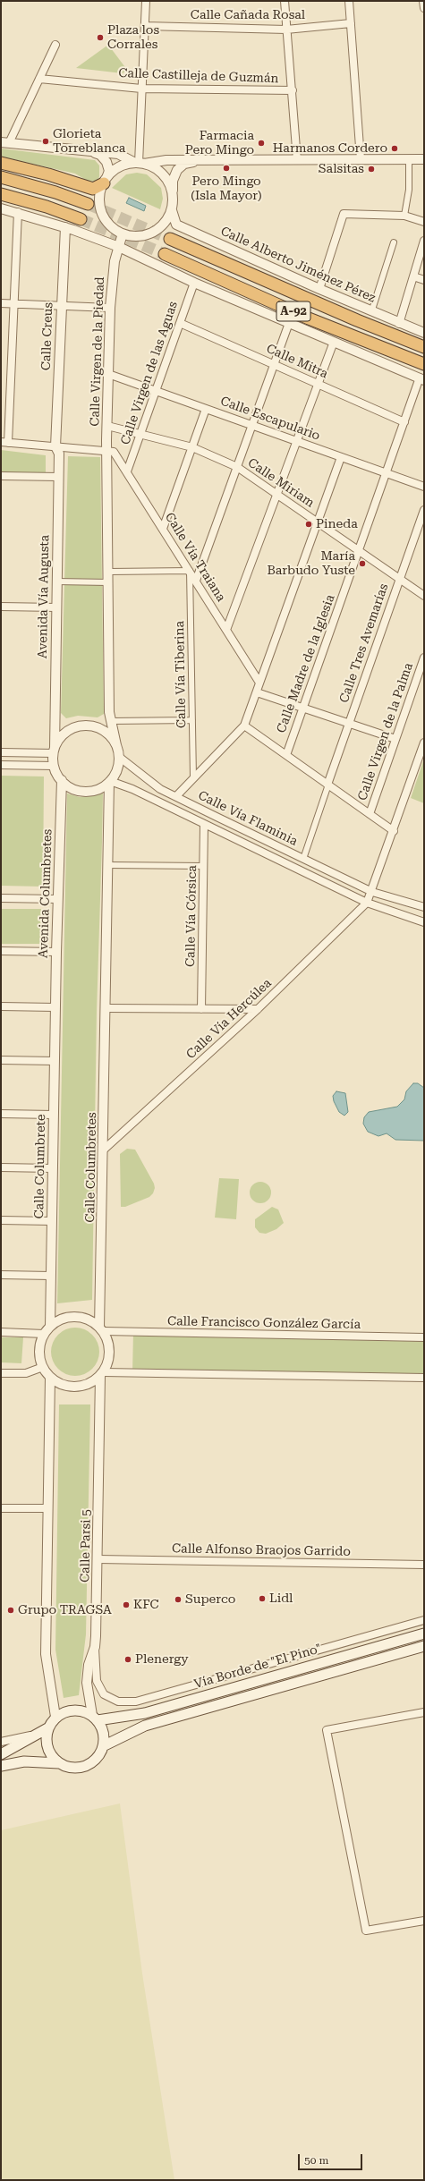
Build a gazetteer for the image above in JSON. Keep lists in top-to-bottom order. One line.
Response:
{"streets":{"highway":["A-92"],"main road":["Vía Borde de \"El Pino\""],"street":["Calle Cañada Rosal","Calle Castilleja de Guzmán","Calle Alberto Jiménez Pérez","Calle Creus","Calle Virgen de la Piedad","Calle Mitra","Calle Virgen de las Aguas","Calle Escapulario","Calle Miriam","Calle Vía Traiana","Avenida Vía Augusta","Calle Tres Avemarías","Calle Madre de la Iglesia","Calle Vía Tiberina","Calle Virgen de la Palma","Calle Vía Flaminia","Avenida Columbretes","Calle Vía Córsica","Calle Vía Hercúlea","Calle Columbrete","Calle Columbretes","Calle Francisco González García","Calle Parsi 5","Calle Alfonso Braojos Garrido"]},"crossings":[["Calle Alberto Jiménez Pérez","Calle Virgen de la Piedad"],["Calle Creus","Avenida Vía Augusta"],["Calle Virgen de la Piedad","Calle Escapulario"],["Calle Virgen de la Piedad","Calle Miriam"],["Calle Virgen de la Piedad","Calle Vía Traiana"],["Calle Mitra","Calle Virgen de las Aguas"],["Calle Mitra","Calle Madre de la Iglesia"],["Calle Virgen de las Aguas","Calle Escapulario"],["Calle Virgen de las Aguas","Calle Miriam"],["Calle Virgen de las Aguas","Calle Vía Traiana"],["Calle Escapulario","Calle Madre de la Iglesia"],["Calle Miriam","Calle Tres Avemarías"],["Calle Miriam","Calle Madre de la Iglesia"],["Calle Vía Traiana","Calle Vía Tiberina"],["Avenida Vía Augusta","Calle Vía Flaminia"],["Avenida Vía Augusta","Avenida Columbretes"],["Calle Vía Flaminia","Avenida Columbretes"],["Calle Vía Flaminia","Calle Vía Córsica"],["Calle Vía Flaminia","Calle Vía Hercúlea"],["Avenida Columbretes","Calle Columbrete"],["Calle Vía Hercúlea","Calle Columbretes"],["Calle Columbrete","Calle Columbretes"],["Calle Columbrete","Calle Francisco González García"],["Calle Columbrete","Calle Parsi 5"],["Calle Columbretes","Calle Francisco González García"],["Calle Columbretes","Calle Parsi 5"],["Calle Francisco González García","Calle Parsi 5"],["Calle Parsi 5","Calle Alfonso Braojos Garrido"],["Calle Parsi 5","Vía Borde de \"El Pino\""]],"places":["Plaza los Corrales","Glorieta Torreblanca","Farmacia Pero Mingo","Harmanos Cordero","Pero Mingo (Isla Mayor)","Salsitas","Pineda","María Barbudo Yuste","Lidl","Superco","KFC","Grupo TRAGSA","Plenergy"],"scale_bar":"50 m"}
